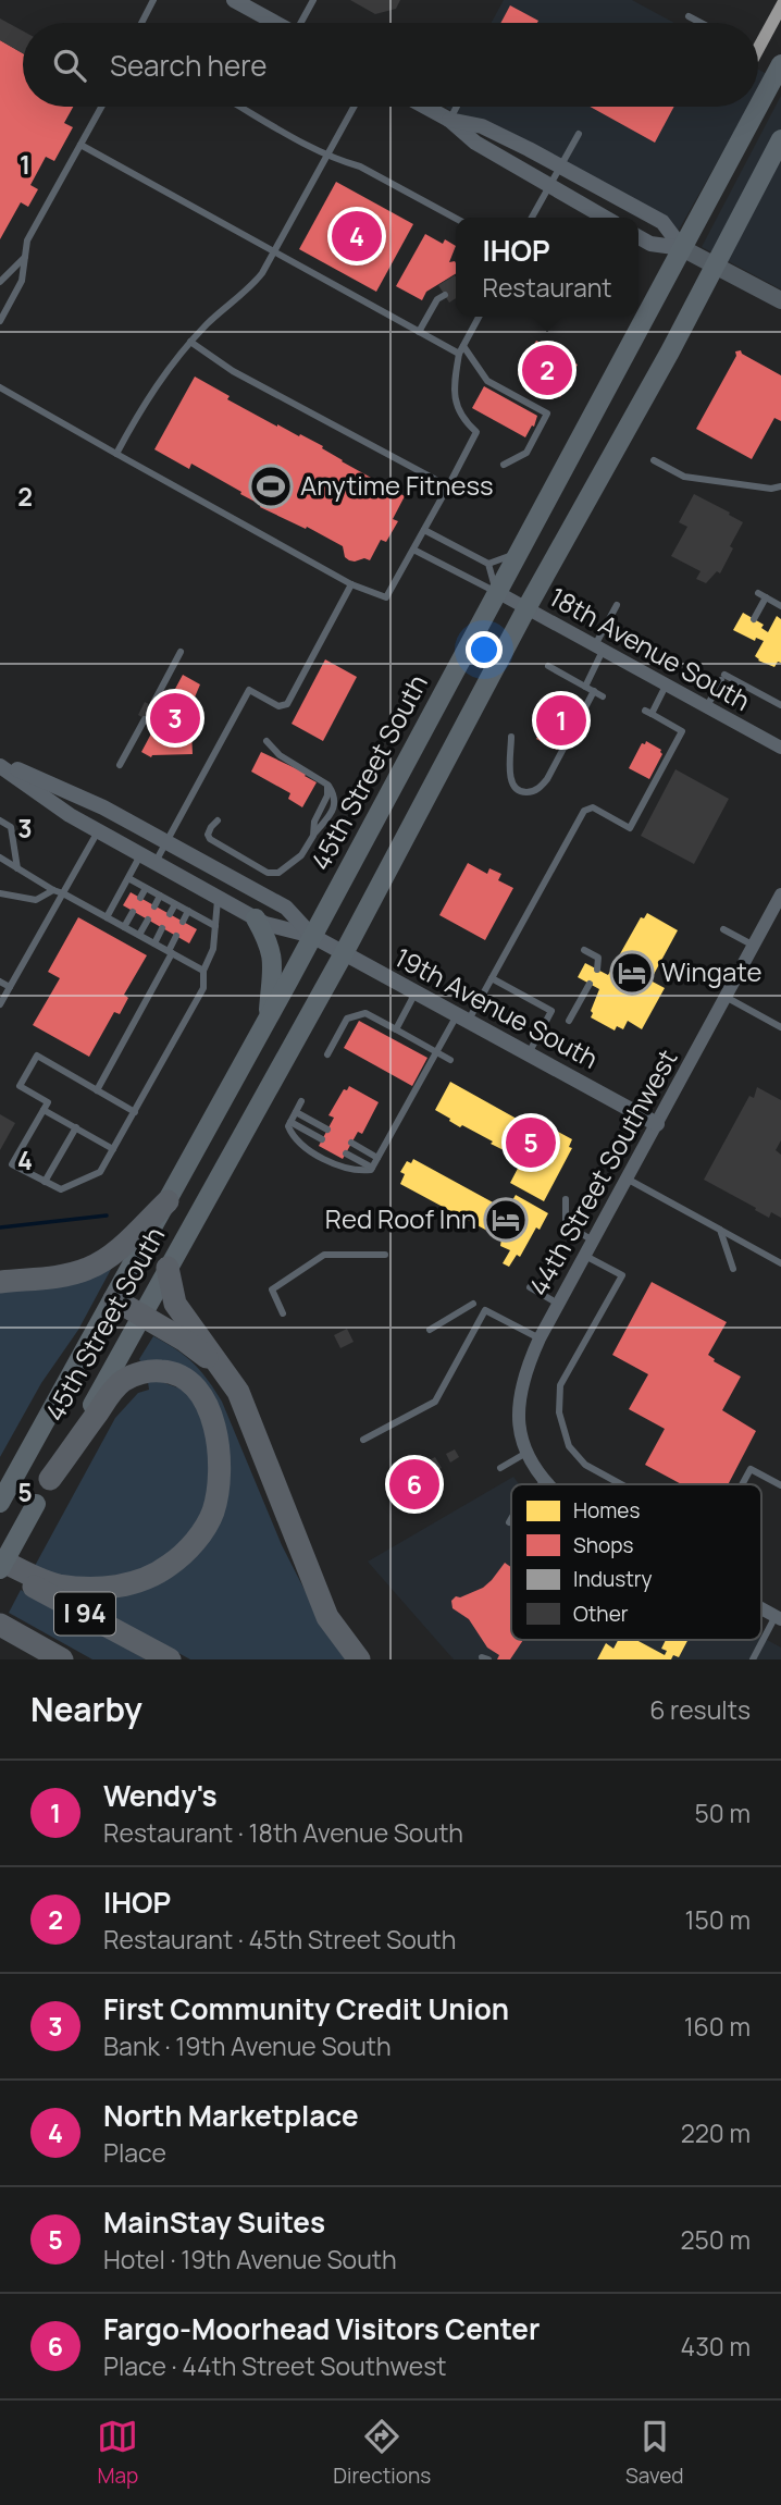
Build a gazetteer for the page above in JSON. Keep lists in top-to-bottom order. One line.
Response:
{"streets":{"highway":["I 94"],"main road":["45th Street South"],"street":["18th Avenue South","19th Avenue South","44th Street Southwest"]},"crossings":[["18th Avenue South","45th Street South"],["45th Street South","19th Avenue South"],["45th Street South","I 94"],["19th Avenue South","44th Street Southwest"]],"places":{"sports":["Anytime Fitness"],"hotel":["Wingate","Red Roof Inn"]},"legend":["Homes","Shops","Industry","Other"],"page":{"search":"Search here","pins":["4","2","3","1","5","6"],"popup":["IHOP","Restaurant"],"heading":["Nearby","6 results"],"list":[{"mark":"1","name":"Wendy's","note":"Restaurant · 18th Avenue South","value":"50 m"},{"mark":"2","name":"IHOP","note":"Restaurant · 45th Street South","value":"150 m"},{"mark":"3","name":"First Community Credit Union","note":"Bank · 19th Avenue South","value":"160 m"},{"mark":"4","name":"North Marketplace","note":"Place","value":"220 m"},{"mark":"5","name":"MainStay Suites","note":"Hotel · 19th Avenue South","value":"250 m"},{"mark":"6","name":"Fargo-Moorhead Visitors Center","note":"Place · 44th Street Southwest","value":"430 m"}],"nav":["Map","Directions","Saved"]},"grid":{"rows":["1","2","3","4","5"]}}
